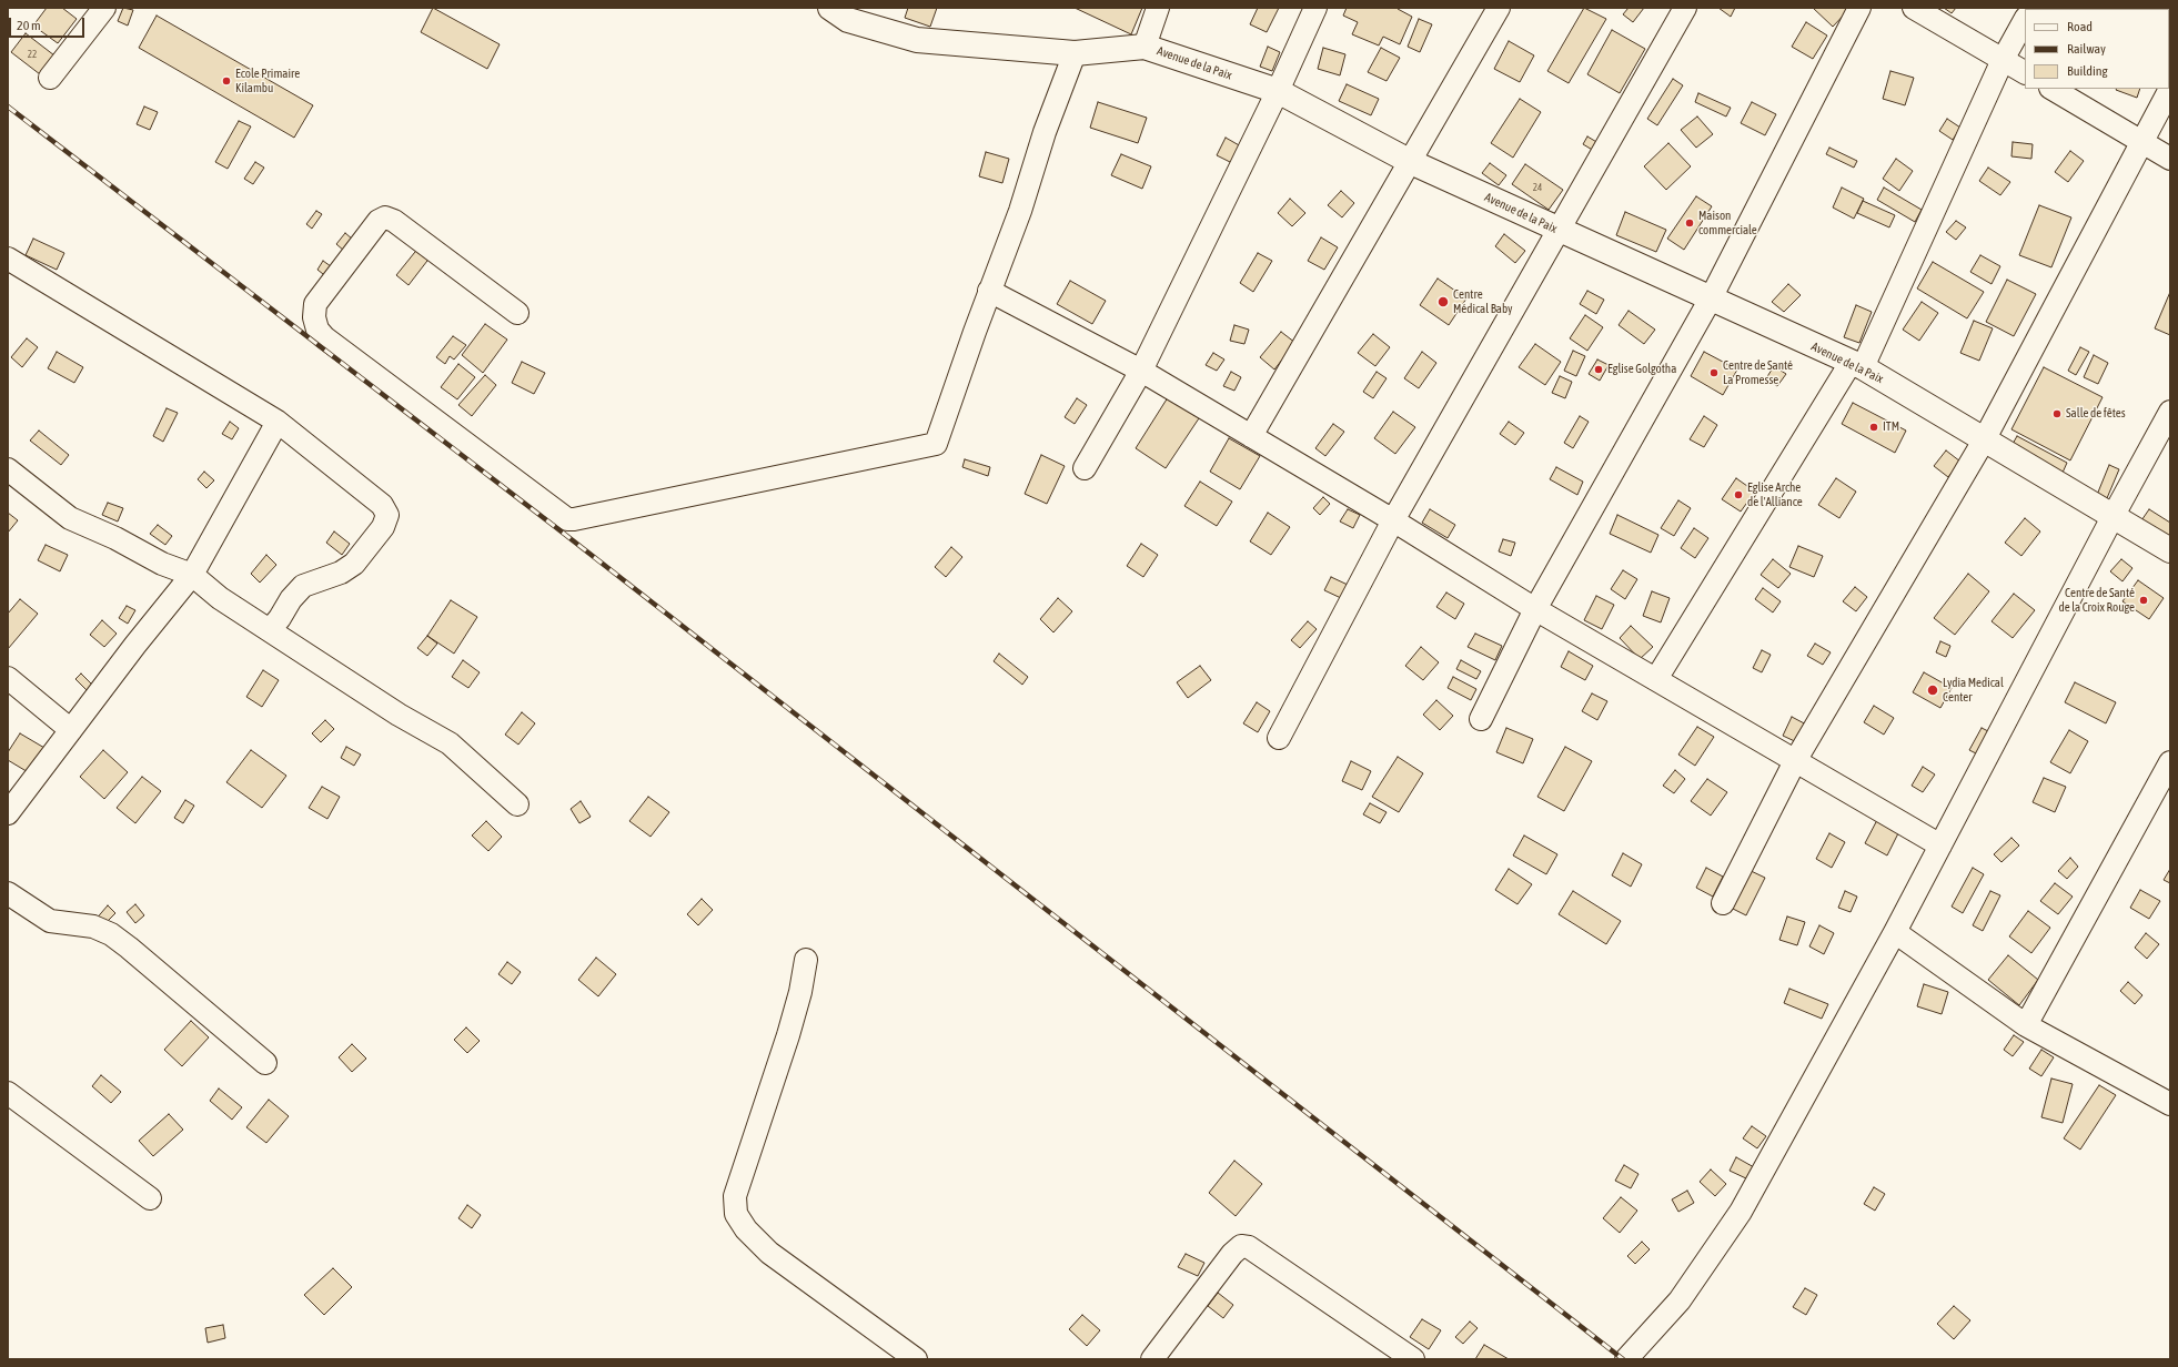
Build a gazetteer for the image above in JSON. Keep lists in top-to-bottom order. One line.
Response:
{"streets":{"street":["Avenue de la Paix"]},"places":["Ecole Primaire Kilambu","Maison commerciale","Centre Médical Baby","Eglise Golgotha","Centre de Santé La Promesse","Salle de fêtes","ITM","Eglise Arche de l'Alliance","Centre de Santé de la Croix Rouge","Lydia Medical Center"],"house_numbers":["22","24"],"legend":["Road","Railway","Building"],"scale_bar":"20 m"}
